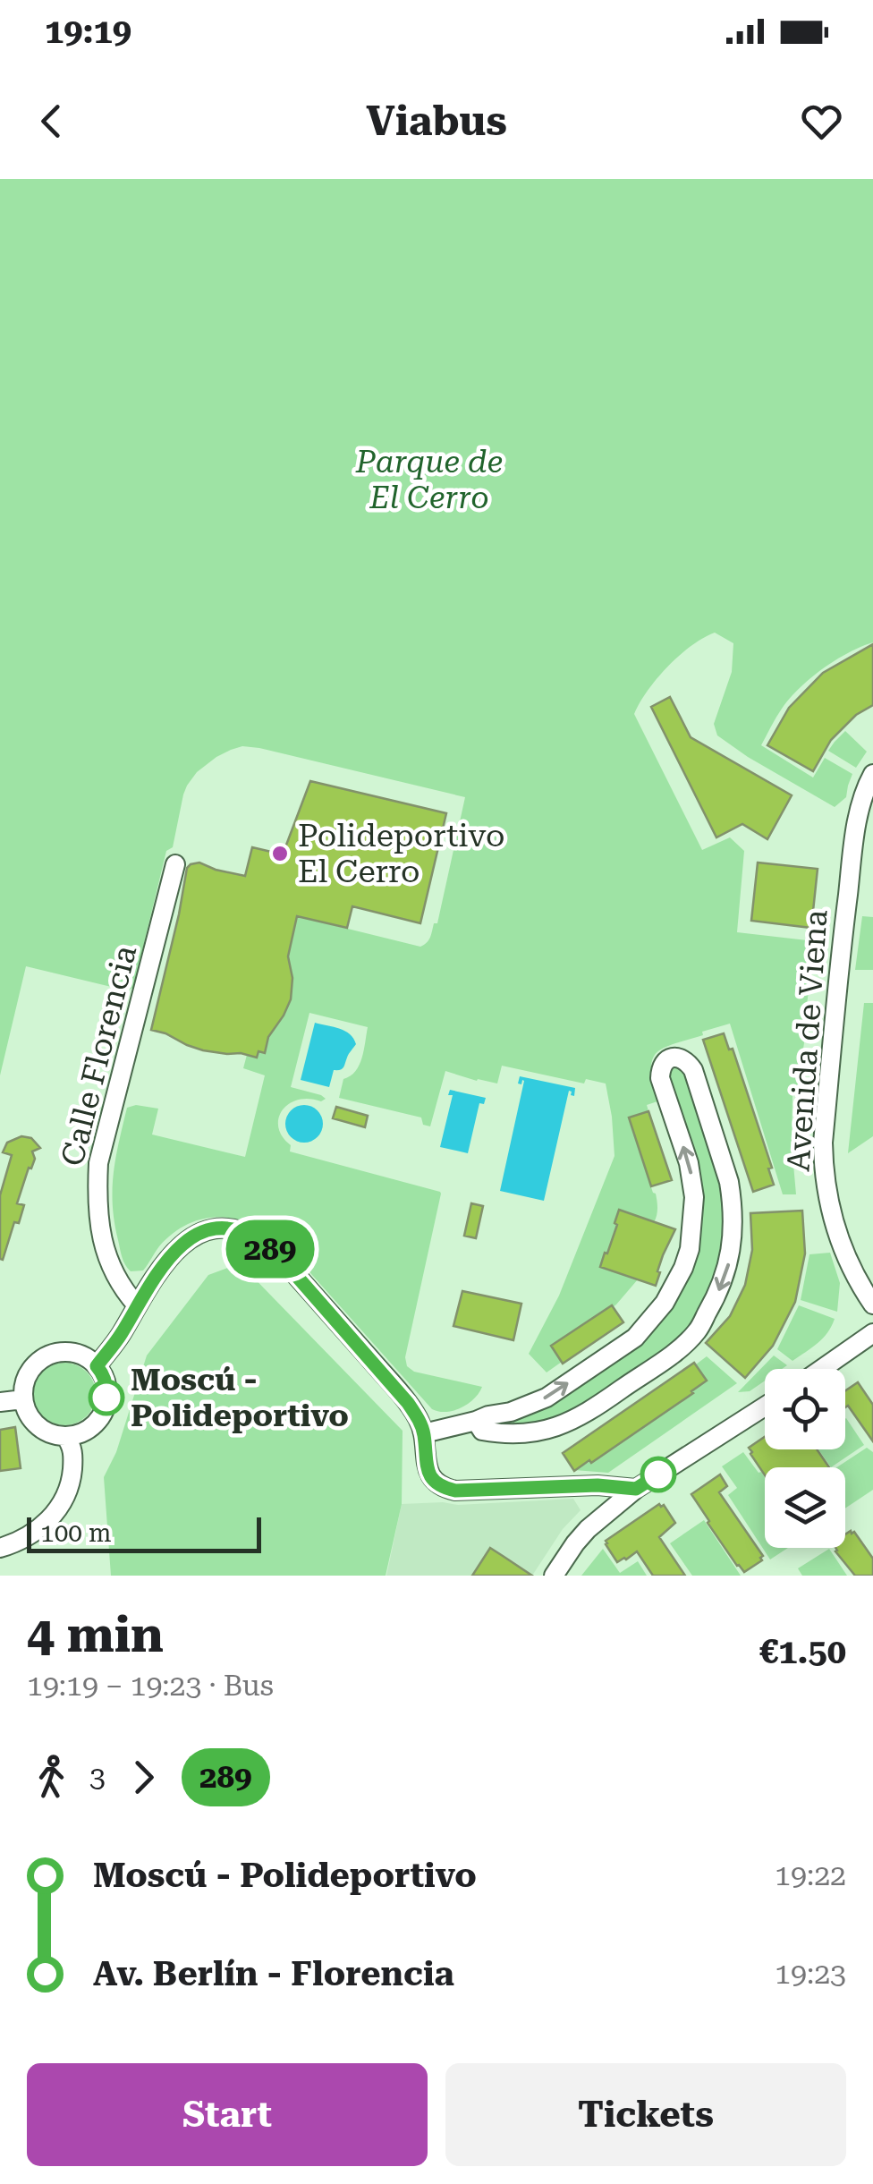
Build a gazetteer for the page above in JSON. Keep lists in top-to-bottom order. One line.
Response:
{"streets":{"street":["Avenida de Viena","Calle Florencia"]},"parks":["Parque de El Cerro"],"places":["Polideportivo El Cerro","Moscú - Polideportivo"],"lines":["bus line 289"],"scale_bar":"100 m","page":{"status":"19:19","header":"Viabus","on_map":"289","scale":"100 m","heading":["4 min","19:19 – 19:23 · Bus","€1.50"],"legs":["3","289"],"list":[{"name":"Moscú - Polideportivo","value":"19:22"},{"name":"Av. Berlín - Florencia","value":"19:23"}],"buttons":["Start","Tickets"]}}
